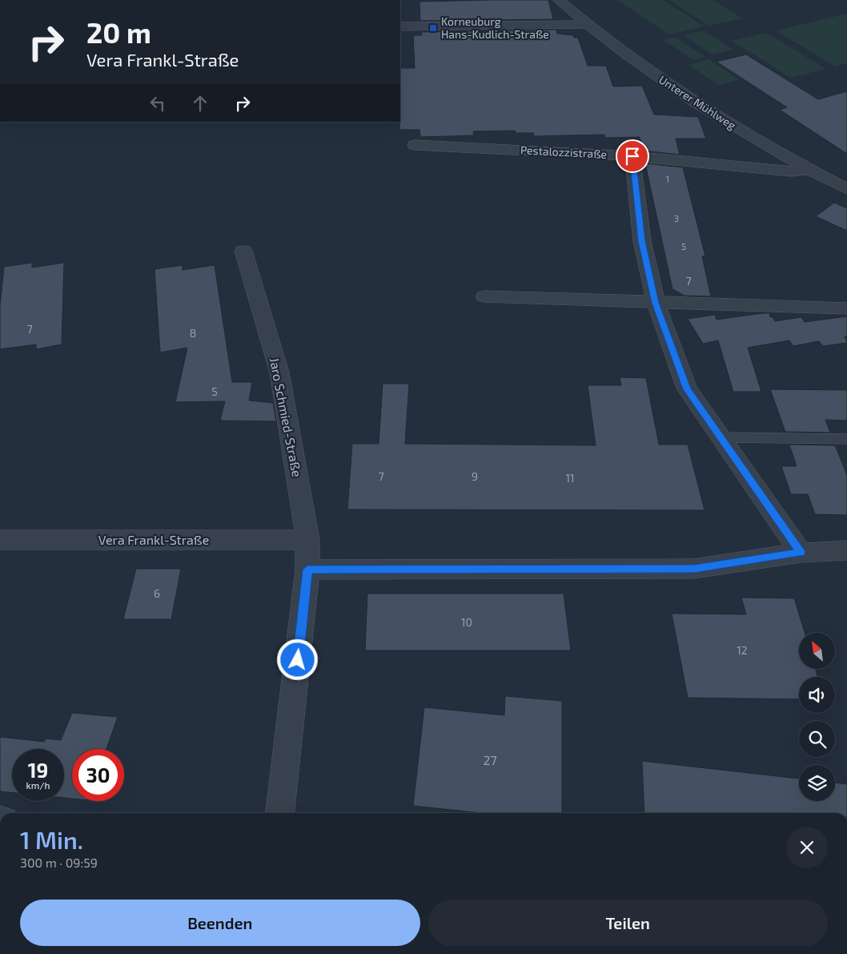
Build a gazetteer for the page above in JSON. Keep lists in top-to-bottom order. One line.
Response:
{"streets":{"street":["Unterer Mühlweg","Pestalozzistraße","Jaro Schmied-Straße","Vera Frankl-Straße"]},"crossings":[["Unterer Mühlweg","Pestalozzistraße"],["Jaro Schmied-Straße","Vera Frankl-Straße"]],"places":{"transit":["Korneuburg Hans-Kudlich-Straße"]},"house_numbers":["1","3","5","7","7","8","5","7","9","11","6","10","12","27"],"north":"top left","page":{"turn":["20 m","Vera Frankl-Straße"],"speed":"19 km/h","limit":"30","heading":["1 Min.","300 m · 09:59"],"buttons":["Beenden","Teilen"]}}
